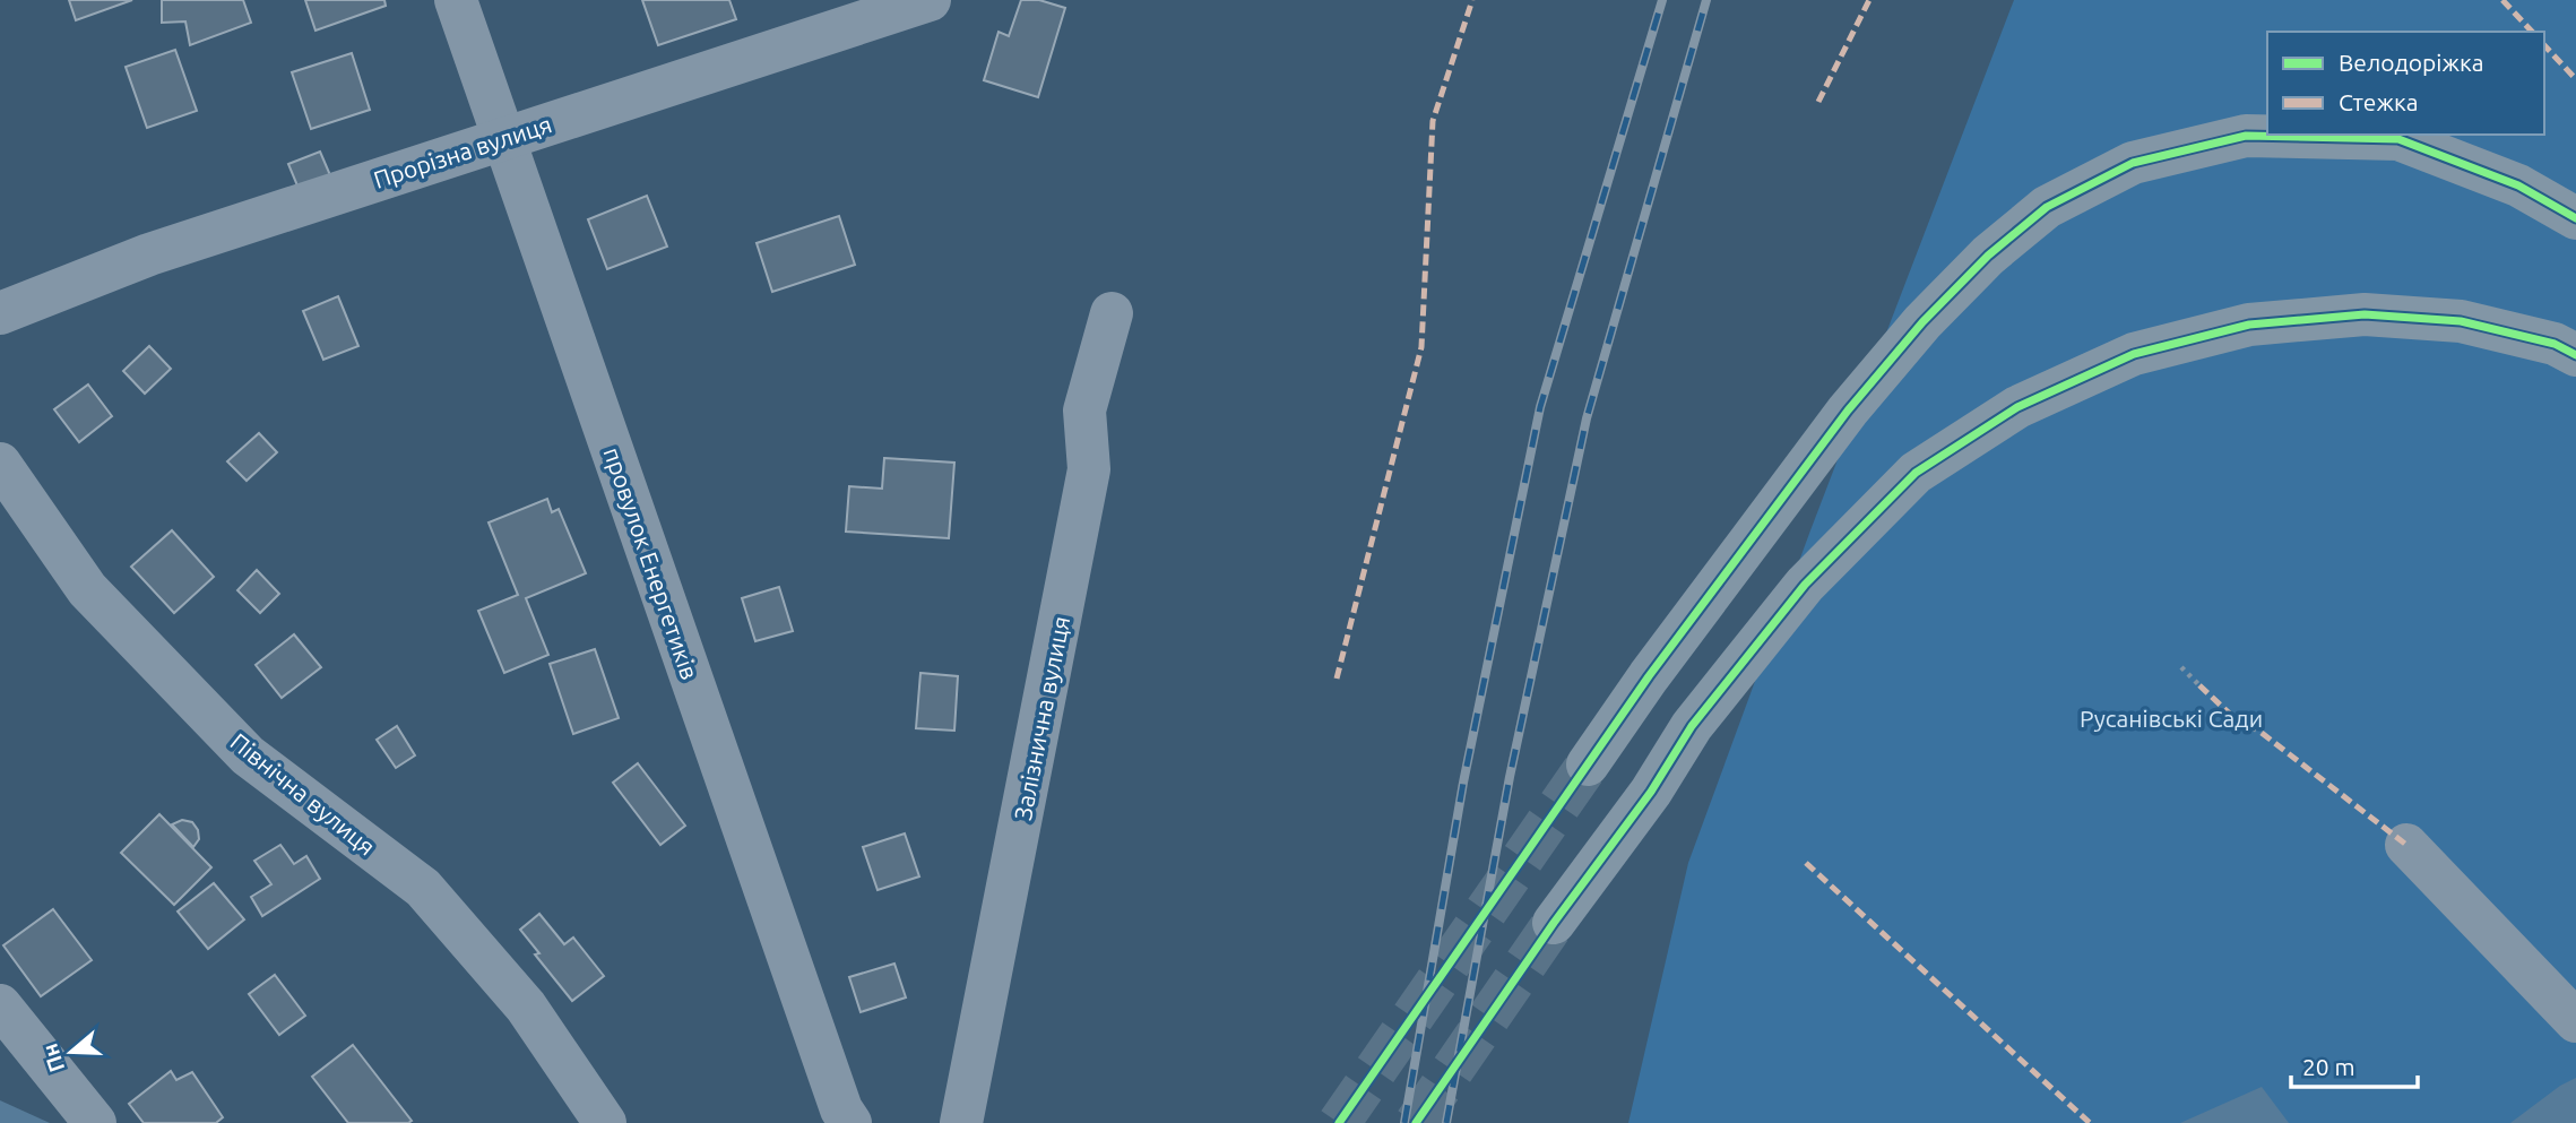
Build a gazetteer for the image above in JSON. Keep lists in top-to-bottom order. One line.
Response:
{"streets":{"street":["Прорізна вулиця","провулок Енергетиків","Залізнична вулиця","Північна вулиця"]},"crossings":[["Прорізна вулиця","провулок Енергетиків"]],"parks":["Русанівські Сади"],"legend":["Велодоріжка","Стежка"],"scale_bar":"20 m","north":"left"}
